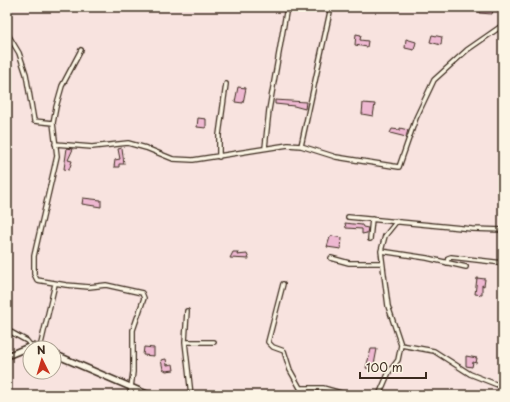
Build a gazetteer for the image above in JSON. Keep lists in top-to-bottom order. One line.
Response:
{"scale_bar":"100 m","north":"top"}
